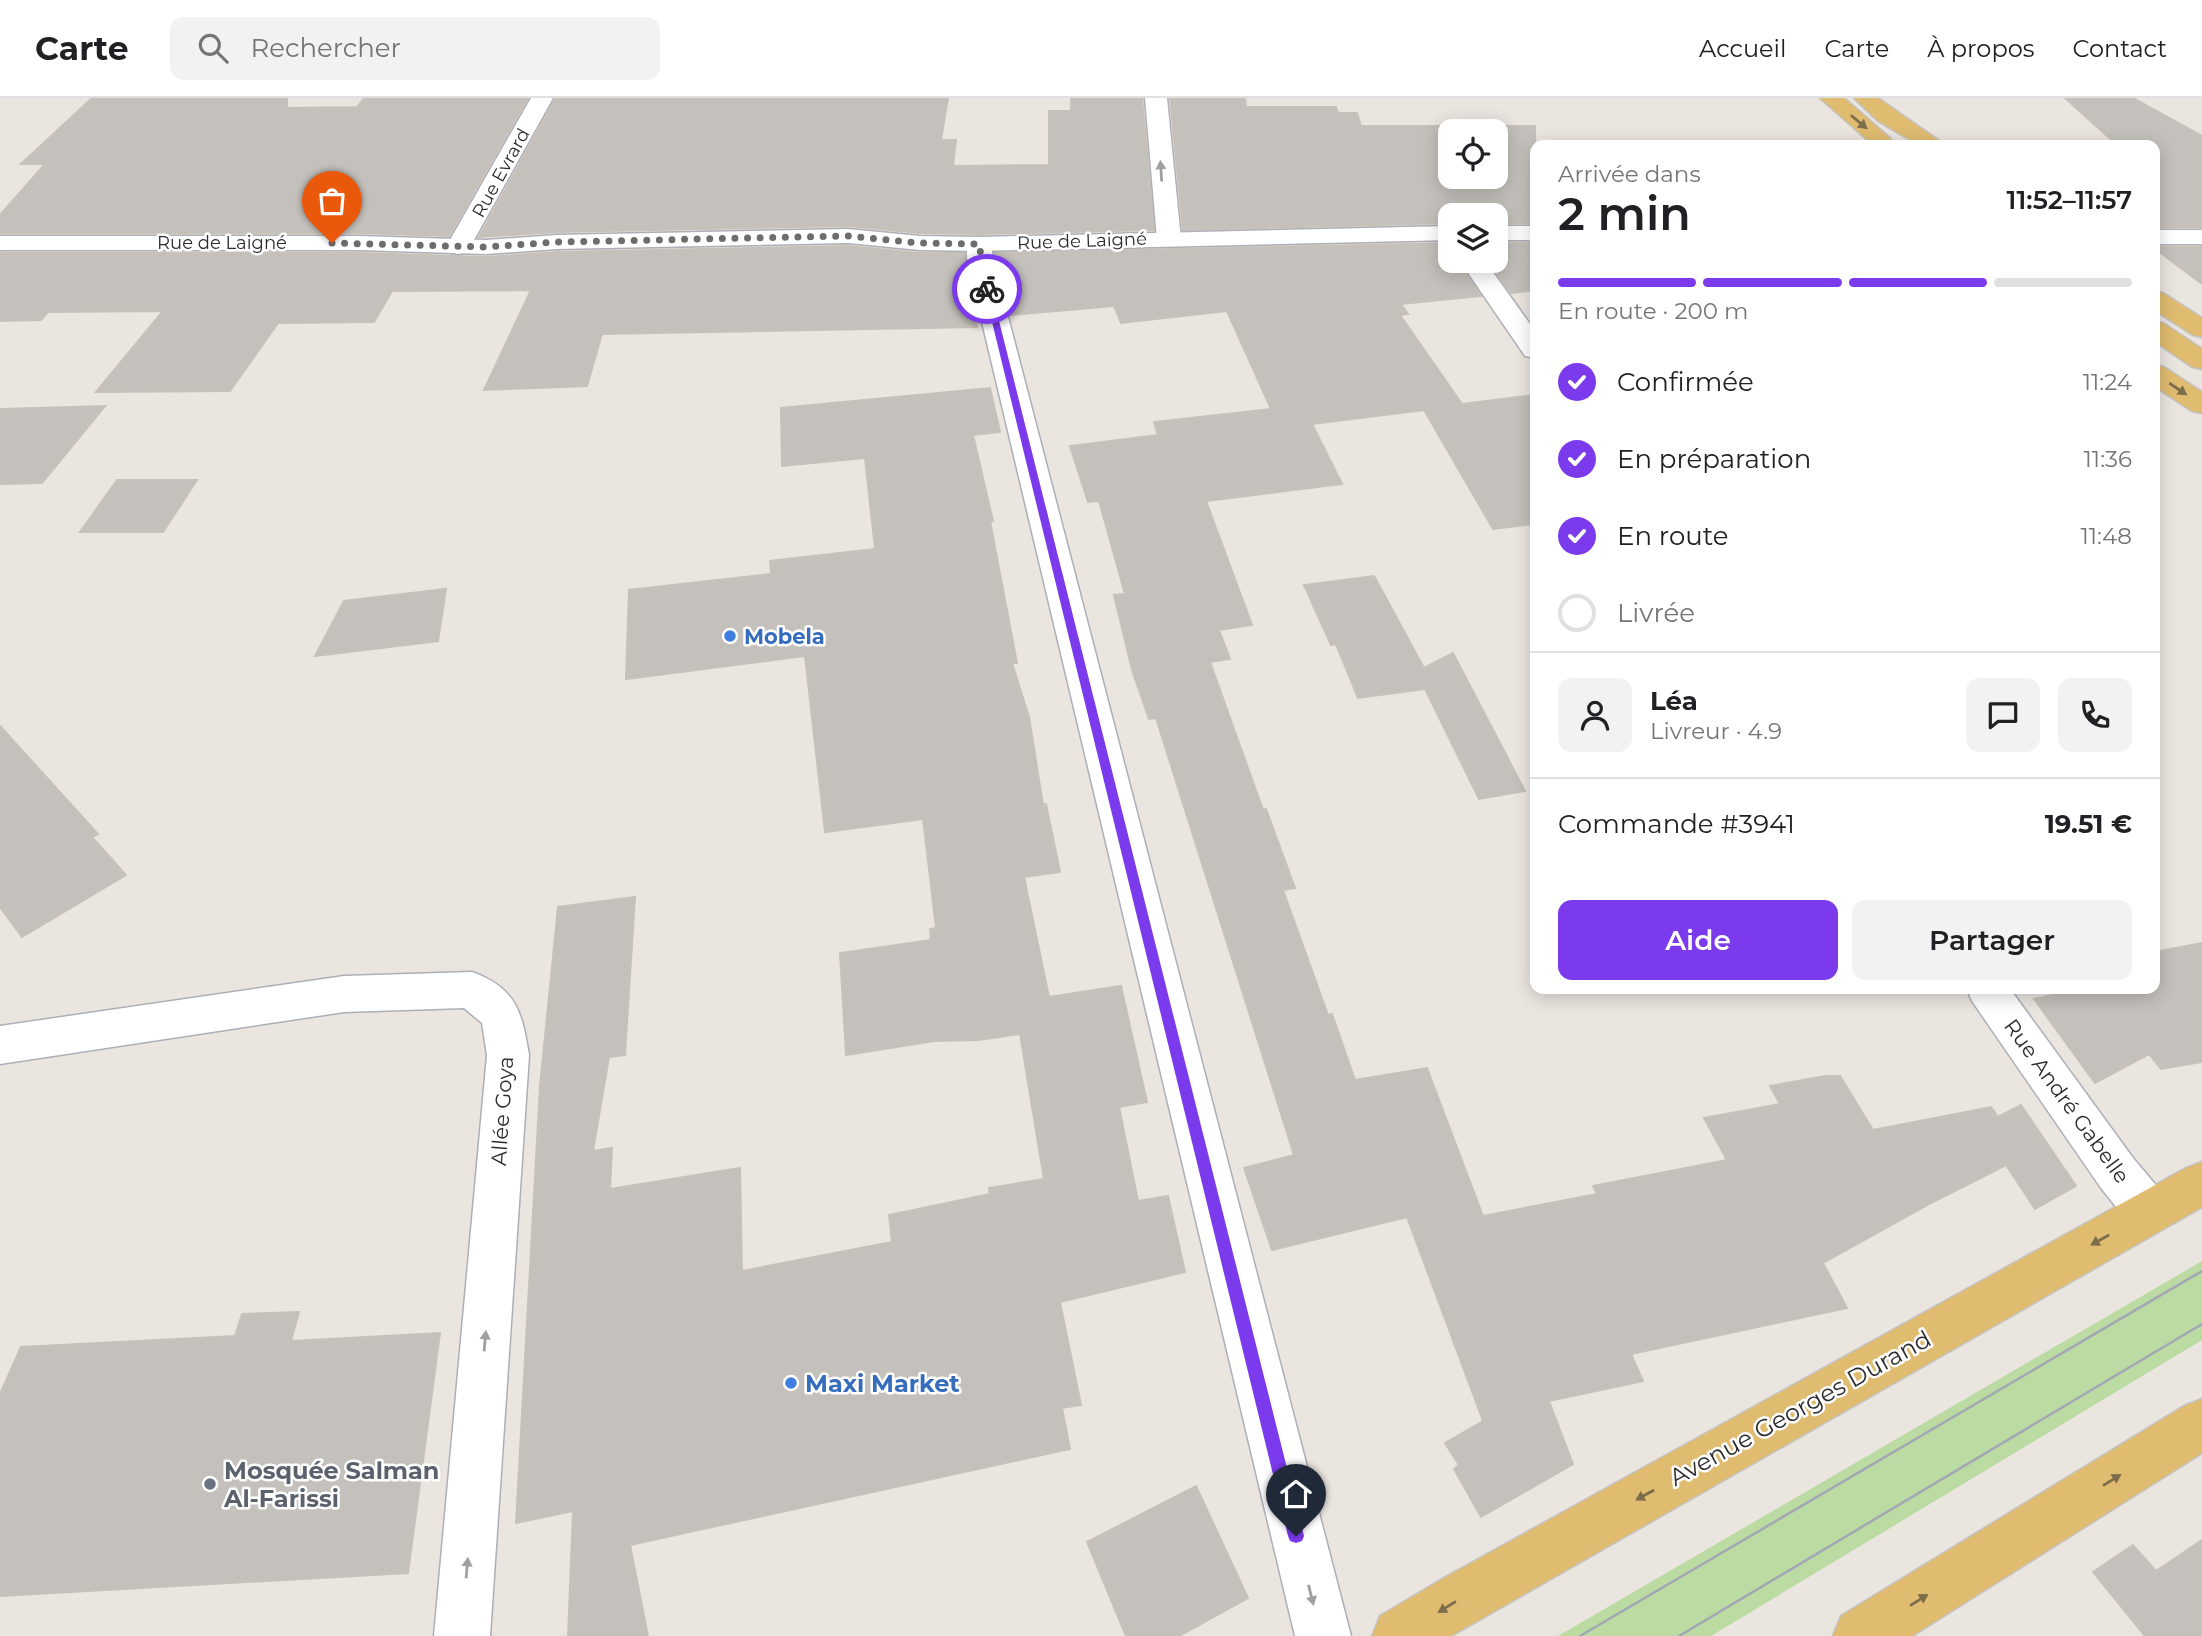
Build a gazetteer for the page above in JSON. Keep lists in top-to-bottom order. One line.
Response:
{"streets":{"main road":["Avenue Georges Durand"],"street":["Rue Evrard","Rue de Laigné","Rue André Gabelle","Allée Goya"]},"crossings":[["Rue Evrard","Rue de Laigné"],["Rue André Gabelle","Avenue Georges Durand"]],"places":["Mobela","Maxi Market","Mosquée Salman Al-Farissi"],"page":{"header":"Carte","search":"Rechercher","nav":["Accueil","Carte","À propos","Contact"],"heading":["2 min","Arrivée dans","11:52–11:57"],"panel":["Léa","Livreur · 4.9","Commande #3941","19.51 €"],"bar":"En route · 200 m","list":[["Confirmée","11:24"],["En préparation","11:36"],["En route","11:48"],"Livrée"],"buttons":["Aide","Partager"]}}
